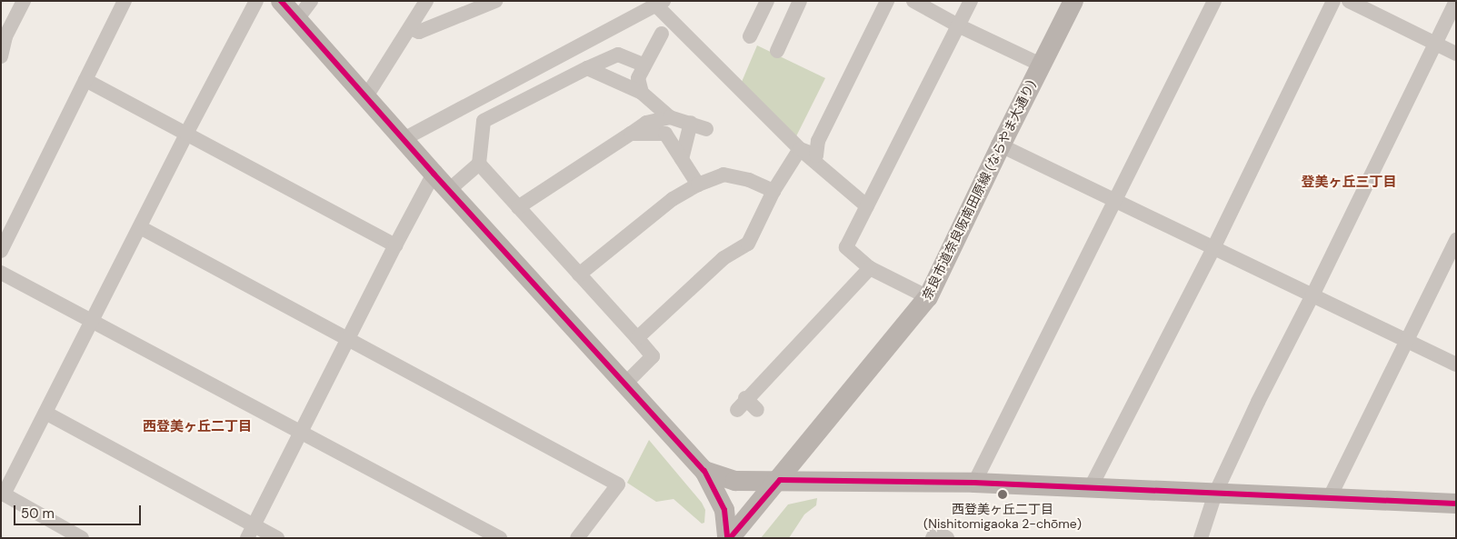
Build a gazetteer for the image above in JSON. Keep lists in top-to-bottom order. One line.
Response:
{"streets":{"street":["奈良市道奈良阪南田原線 (ならやま大通り)"]},"districts":["登美ヶ丘三丁目","西登美ヶ丘二丁目"],"places":["西登美ヶ丘二丁目 (Nishitomigaoka 2-chōme)"],"scale_bar":"50 m"}
